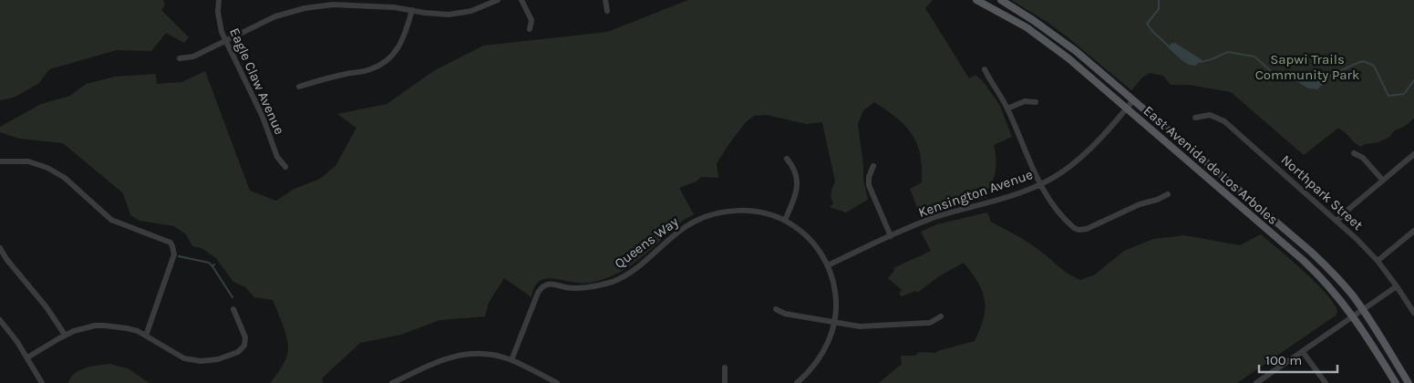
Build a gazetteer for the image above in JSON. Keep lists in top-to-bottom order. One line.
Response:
{"streets":{"main road":["East Avenida de Los Arboles"],"street":["Eagle Claw Avenue","Northpark Street","Kensington Avenue","Queens Way"]},"crossings":[["East Avenida de Los Arboles","Kensington Avenue"],["Kensington Avenue","Queens Way"]],"parks":["Sapwi Trails Community Park"],"scale_bar":"100 m"}
